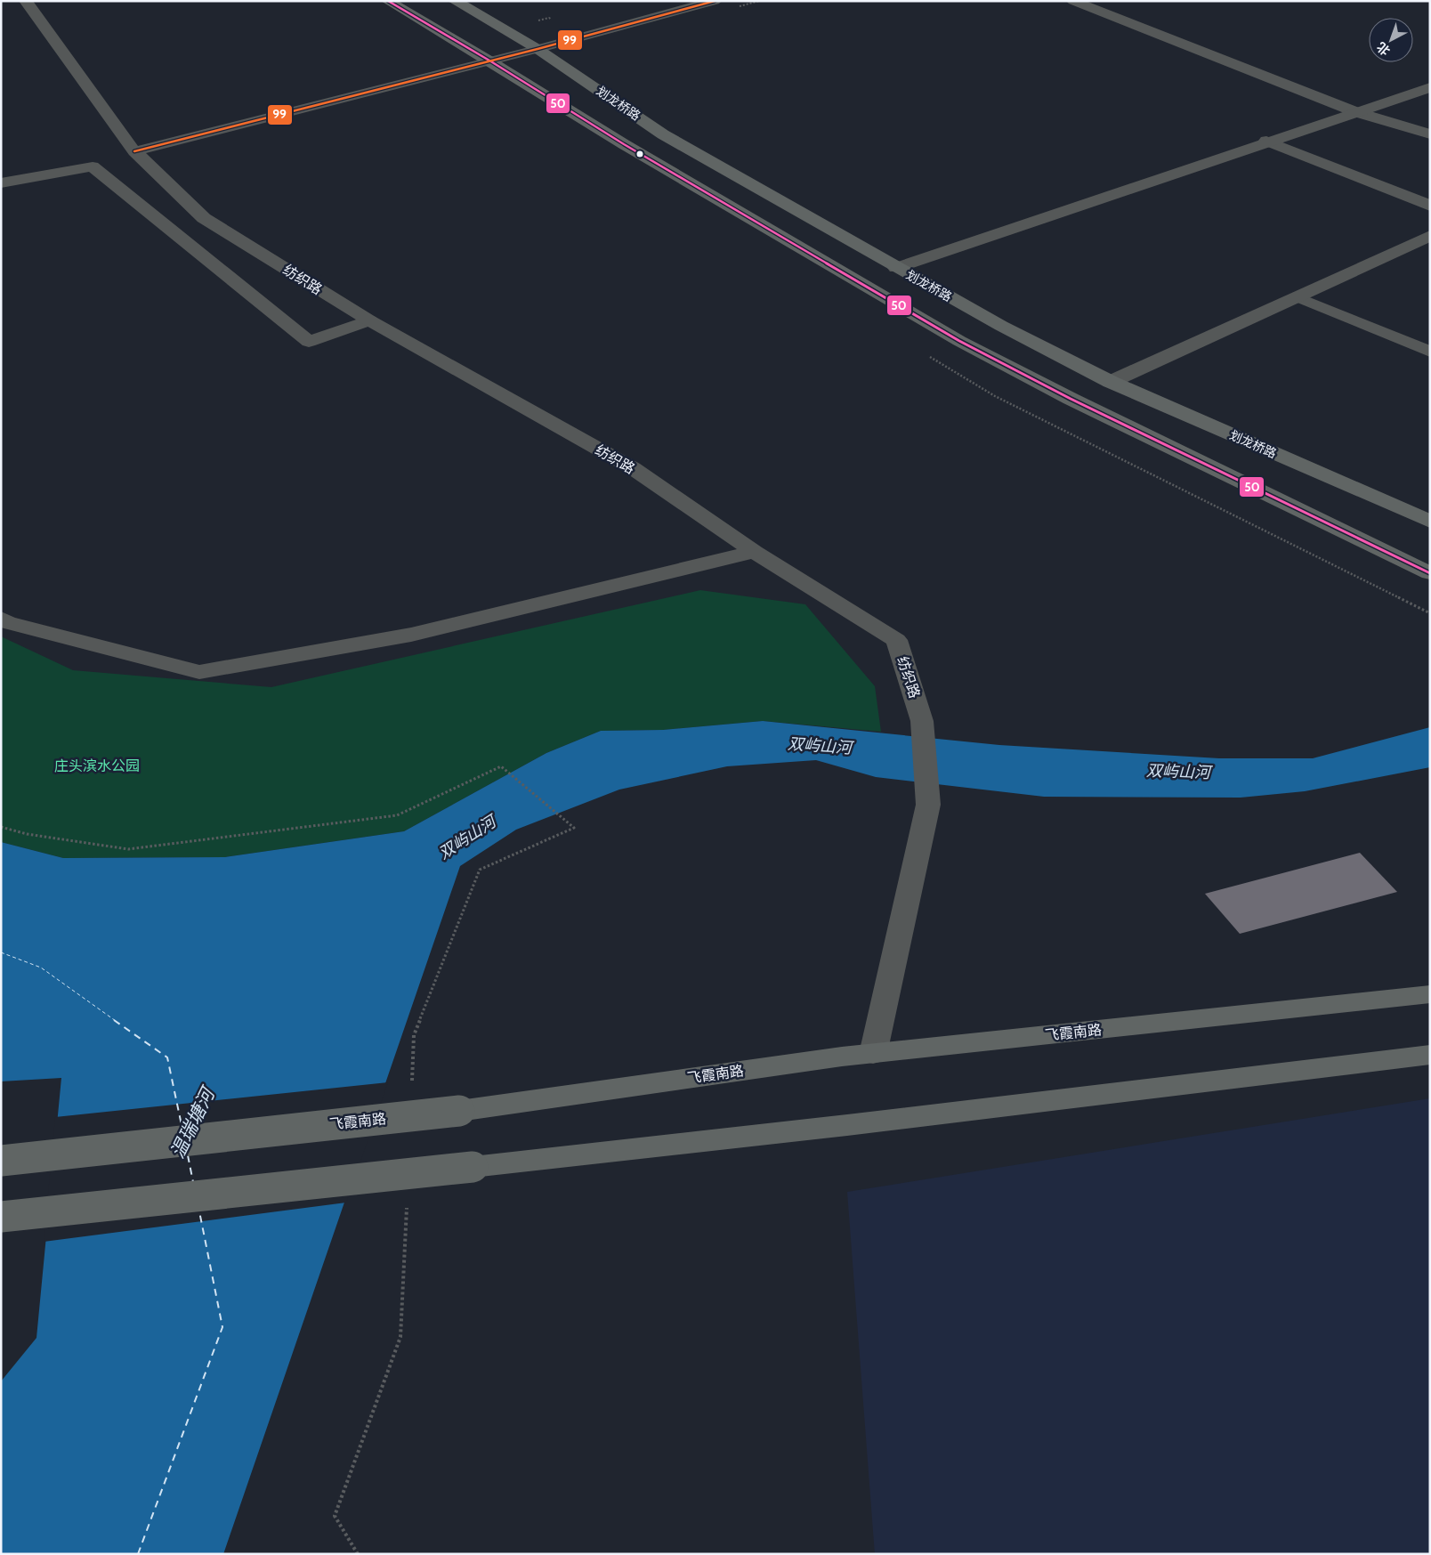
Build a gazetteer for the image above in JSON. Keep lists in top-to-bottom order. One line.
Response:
{"streets":{"main road":["划龙桥路","飞霞南路"],"street":["纺织路"]},"crossings":[["纺织路","飞霞南路"]],"water":["双屿山河","温瑞塘河"],"parks":["庄头滨水公园"],"lines":["transit line 50","transit line 99"],"north":"bottom left"}
